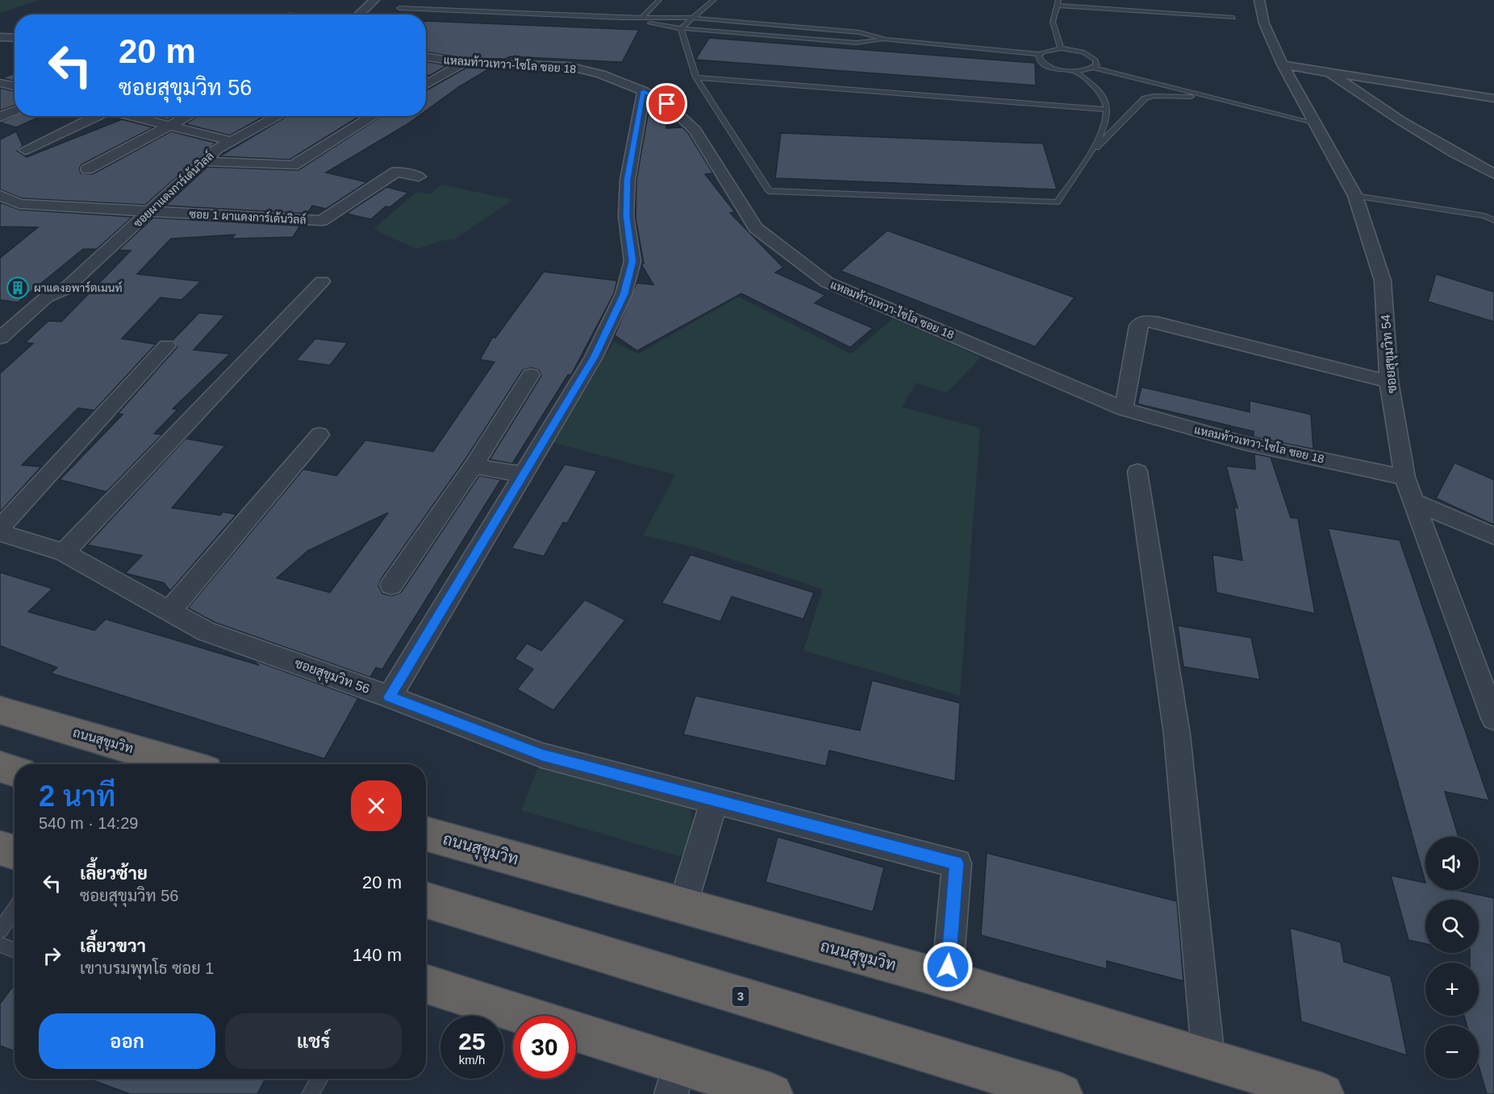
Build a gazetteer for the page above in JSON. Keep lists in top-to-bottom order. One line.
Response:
{"streets":{"highway":["ถนนสุขุมวิท","3"],"street":["แหลมท้าวเทวา-ไซโล ซอย 18","ซอยผาแดงการ์เด้นวิลล์","ซอย 1 ผาแดงการ์เด้นวิลล์","ซอยสุขุมวิท 54","ซอยสุขุมวิท 56"]},"crossings":[["แหลมท้าวเทวา-ไซโล ซอย 18","ซอยสุขุมวิท 54"],["ซอยผาแดงการ์เด้นวิลล์","ซอย 1 ผาแดงการ์เด้นวิลล์"],["ซอยสุขุมวิท 56","ถนนสุขุมวิท"]],"places":{"building":["ผาแดงอพาร์ตเมนท์"]},"page":{"turn":["20 m","ซอยสุขุมวิท 56"],"heading":["2 นาที","540 m · 14:29"],"map_buttons":["+","−"],"list":[{"name":"เลี้ยวซ้าย","note":"ซอยสุขุมวิท 56","value":"20 m"},{"name":"เลี้ยวขวา","note":"เขาบรมพุทโธ ซอย 1","value":"140 m"}],"buttons":["ออก","แชร์"],"speed":"25 km/h","limit":"30"}}
